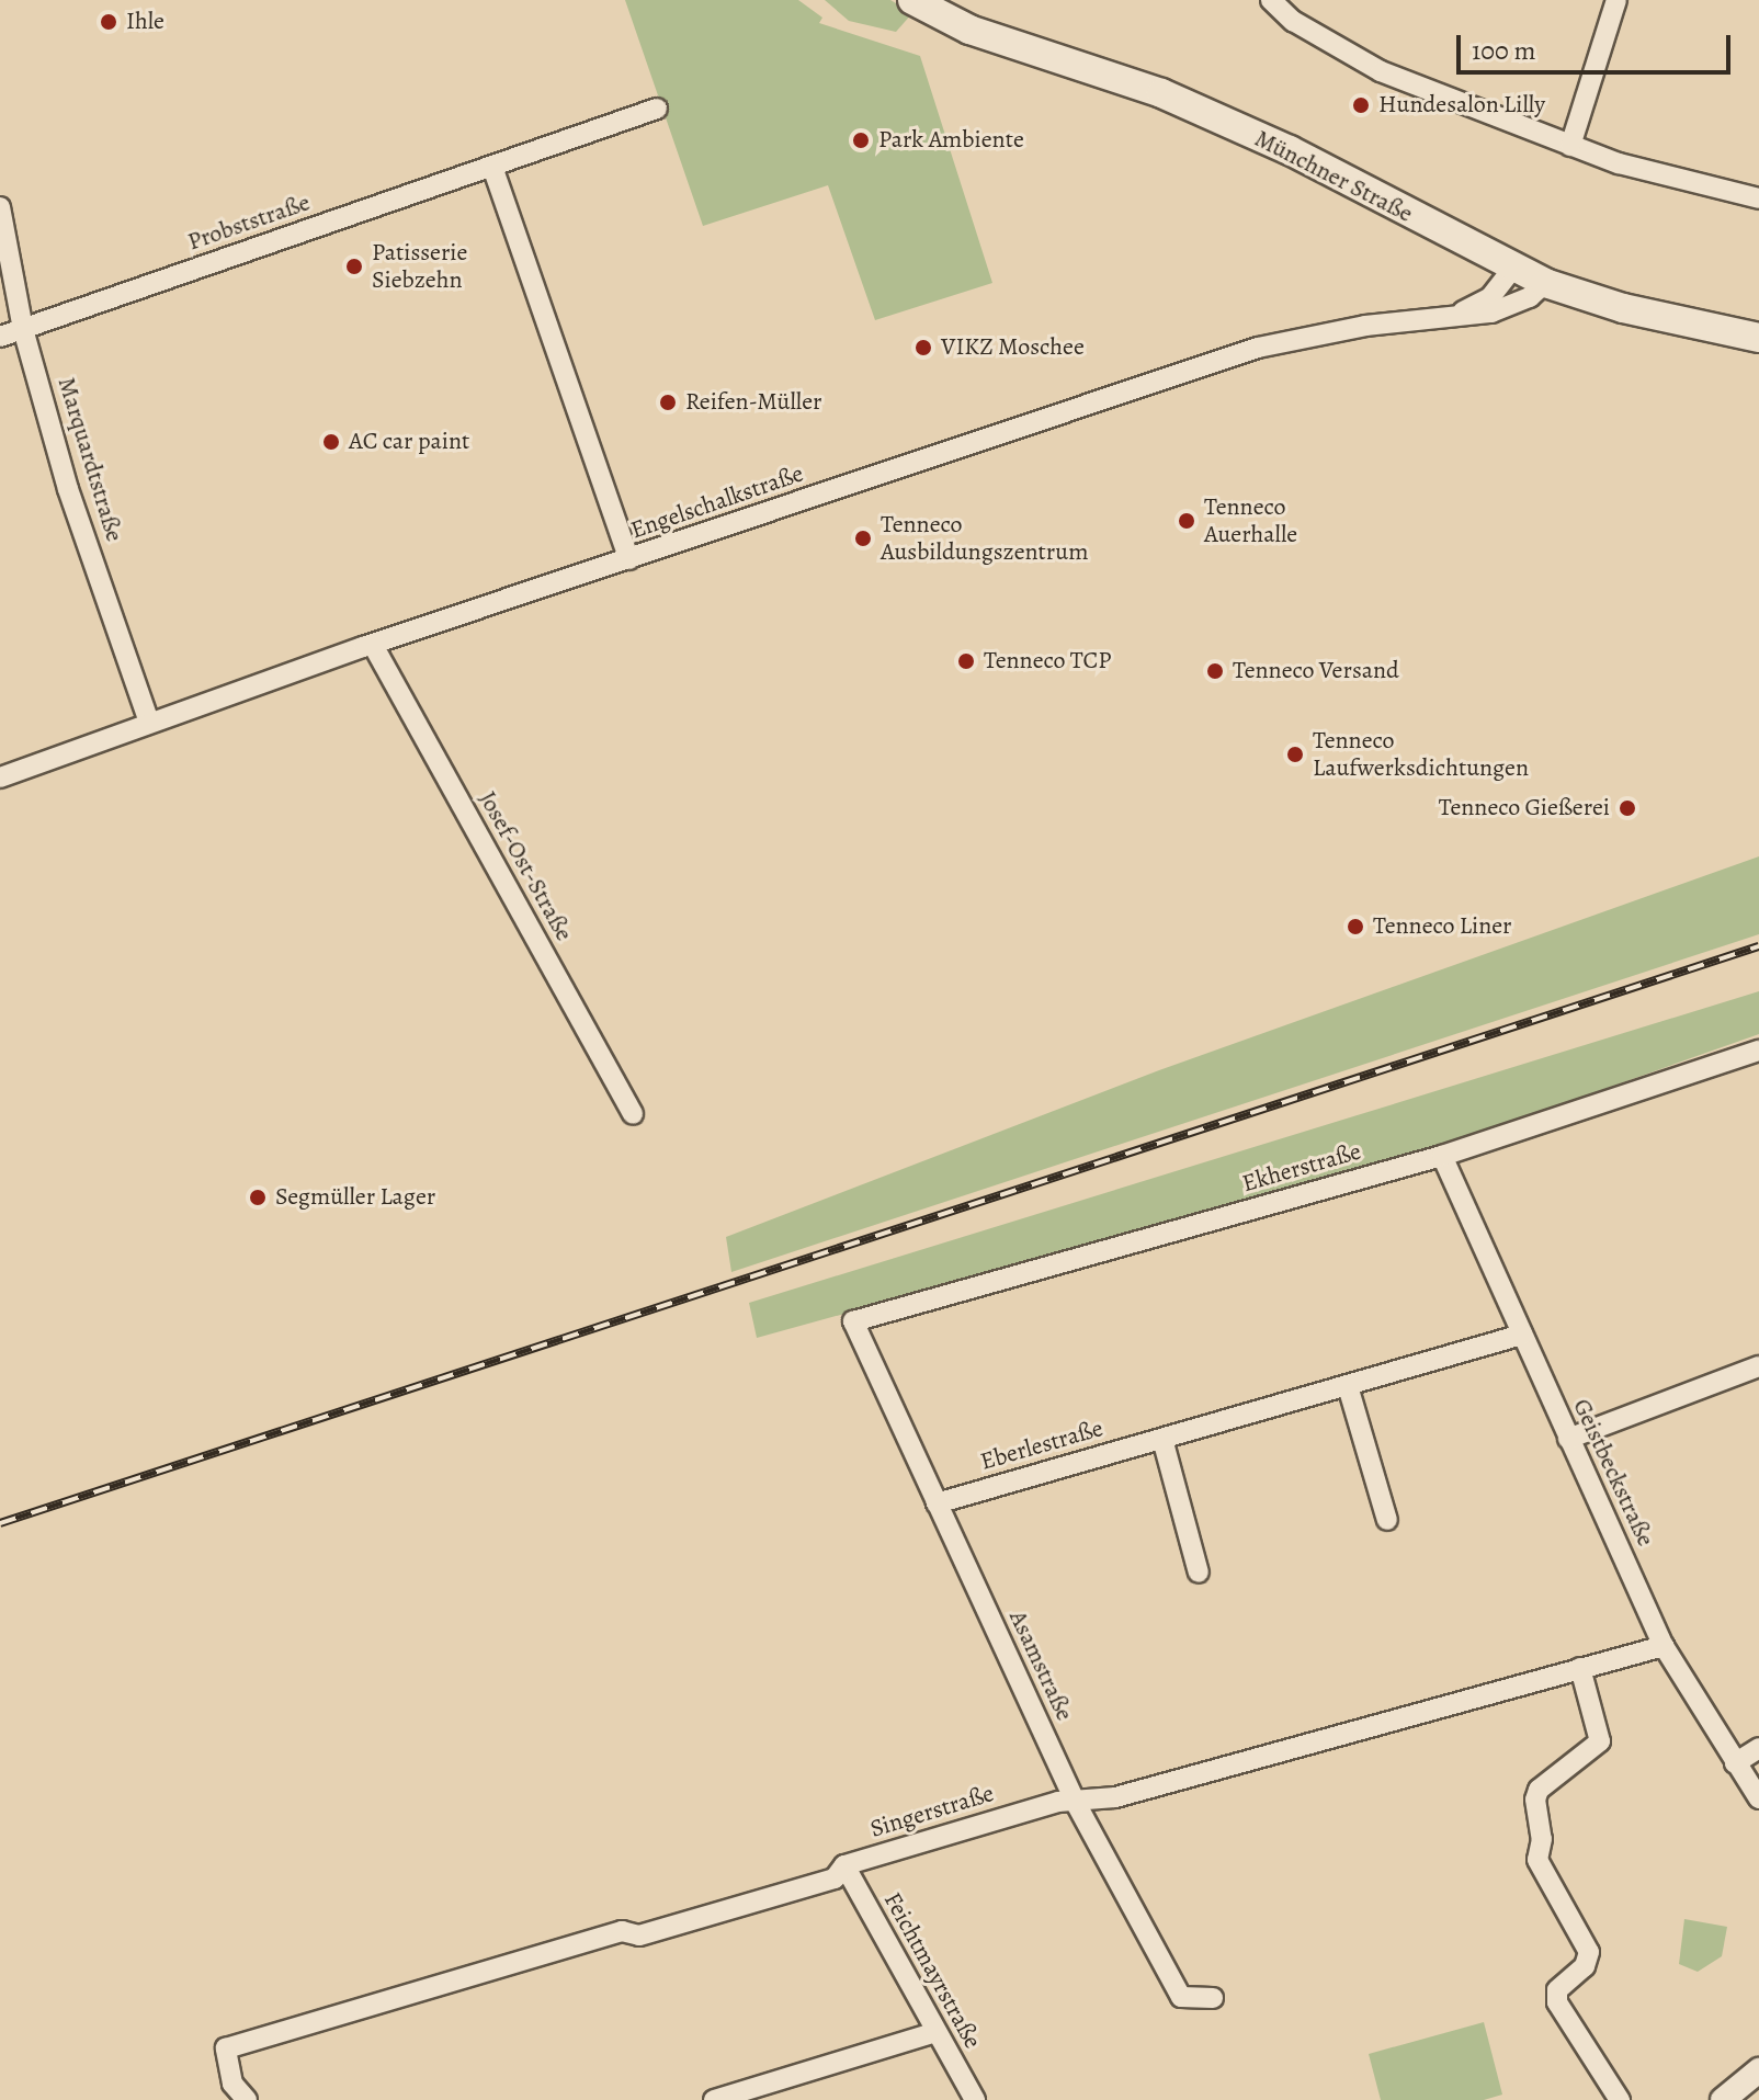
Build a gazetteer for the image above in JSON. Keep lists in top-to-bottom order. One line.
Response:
{"streets":{"main road":["Münchner Straße"],"street":["Probststraße","Marquardtstraße","Engelschalkstraße","Josef-Ost-Straße","Ekherstraße","Eberlestraße","Geistbeckstraße","Asamstraße","Singerstraße","Feichtmayrstraße"]},"crossings":[["Münchner Straße","Engelschalkstraße"],["Probststraße","Marquardtstraße"],["Marquardtstraße","Engelschalkstraße"],["Engelschalkstraße","Josef-Ost-Straße"],["Ekherstraße","Geistbeckstraße"],["Ekherstraße","Asamstraße"],["Eberlestraße","Geistbeckstraße"],["Eberlestraße","Asamstraße"],["Geistbeckstraße","Singerstraße"],["Asamstraße","Singerstraße"],["Singerstraße","Feichtmayrstraße"]],"places":["Ihle","Hundesalon Lilly","Park Ambiente","Patisserie Siebzehn","VIKZ Moschee","Reifen-Müller","AC car paint","Tenneco Auerhalle","Tenneco Ausbildungszentrum","Tenneco TCP","Tenneco Versand","Tenneco Laufwerksdichtungen","Tenneco Gießerei","Tenneco Liner","Segmüller Lager"],"scale_bar":"100 m"}
